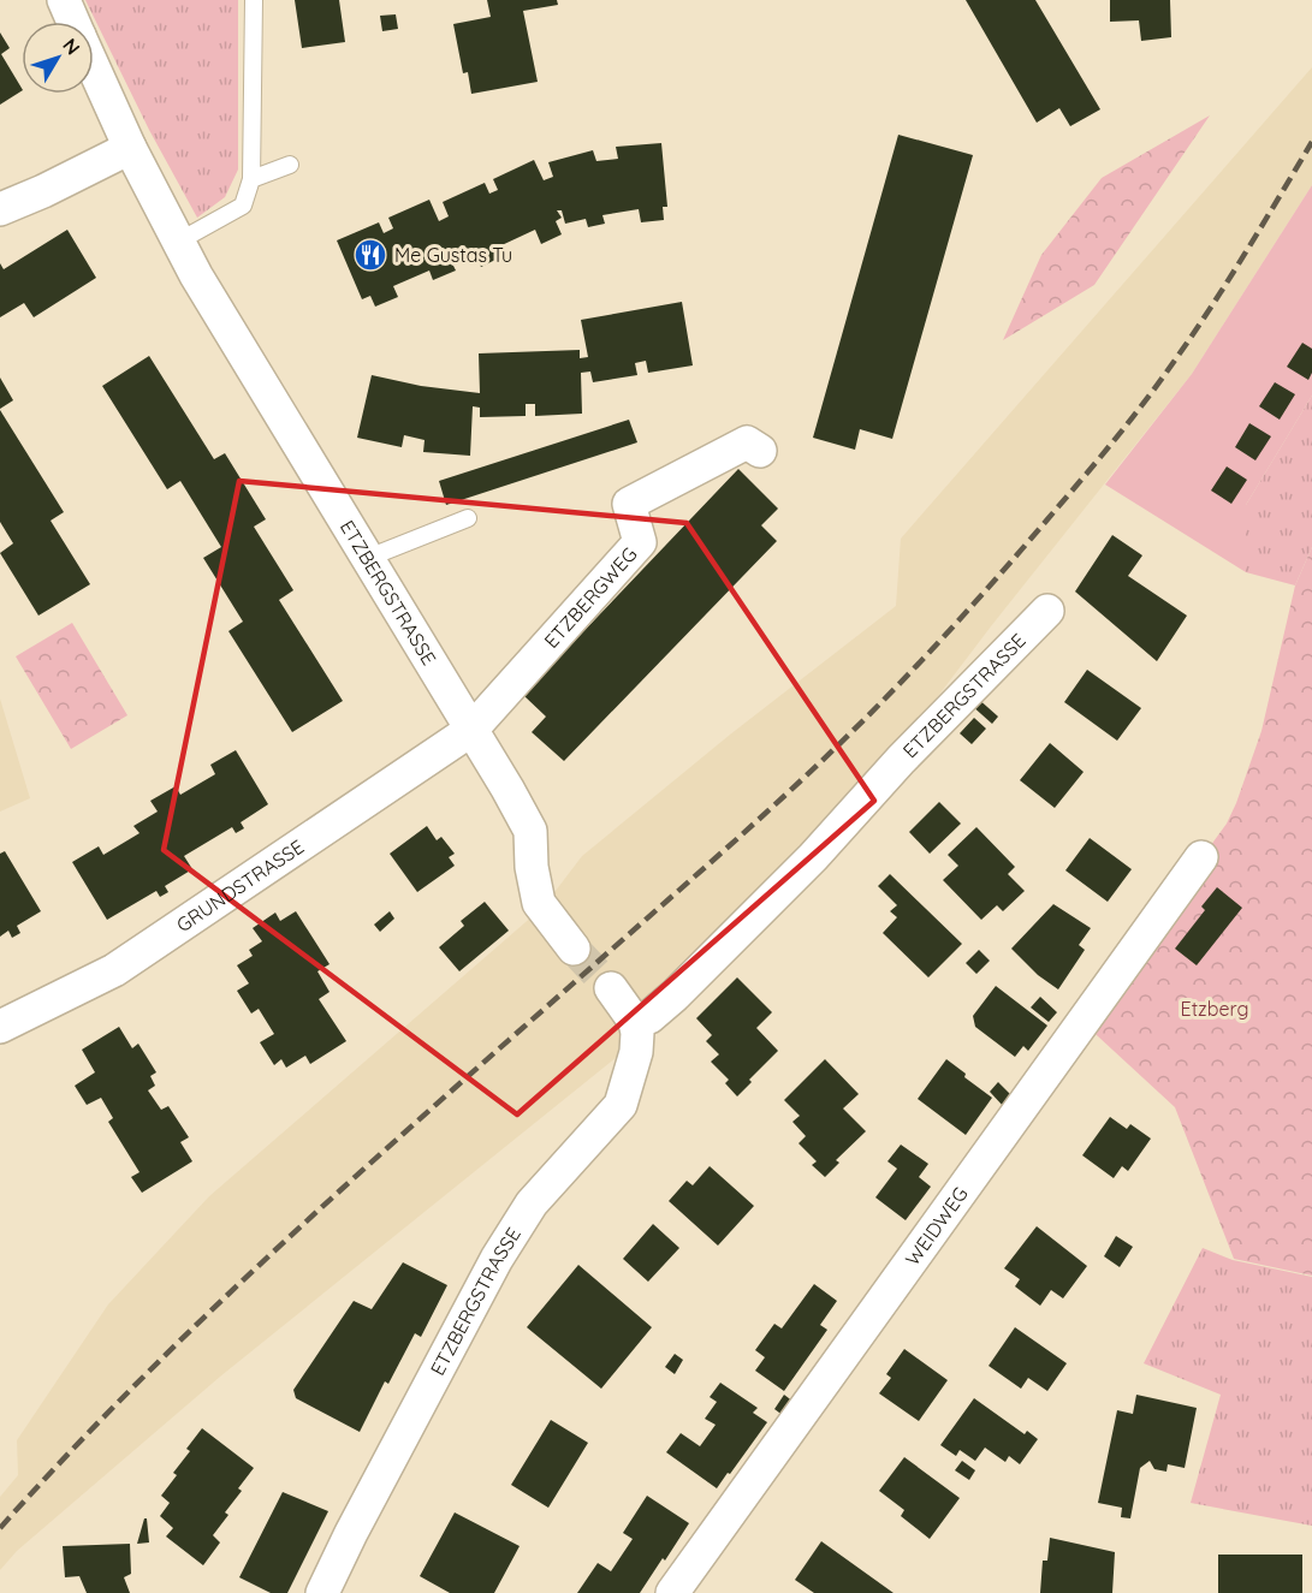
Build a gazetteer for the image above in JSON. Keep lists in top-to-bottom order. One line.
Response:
{"streets":{"street":["ETZBERGSTRASSE","ETZBERGWEG","GRUNDSTRASSE","WEIDWEG"]},"crossings":[["ETZBERGSTRASSE","ETZBERGWEG"],["ETZBERGSTRASSE","GRUNDSTRASSE"],["ETZBERGWEG","GRUNDSTRASSE"]],"parks":["Etzberg"],"places":{"restaurant":["Me Gustas Tu"]},"north":"top right"}
